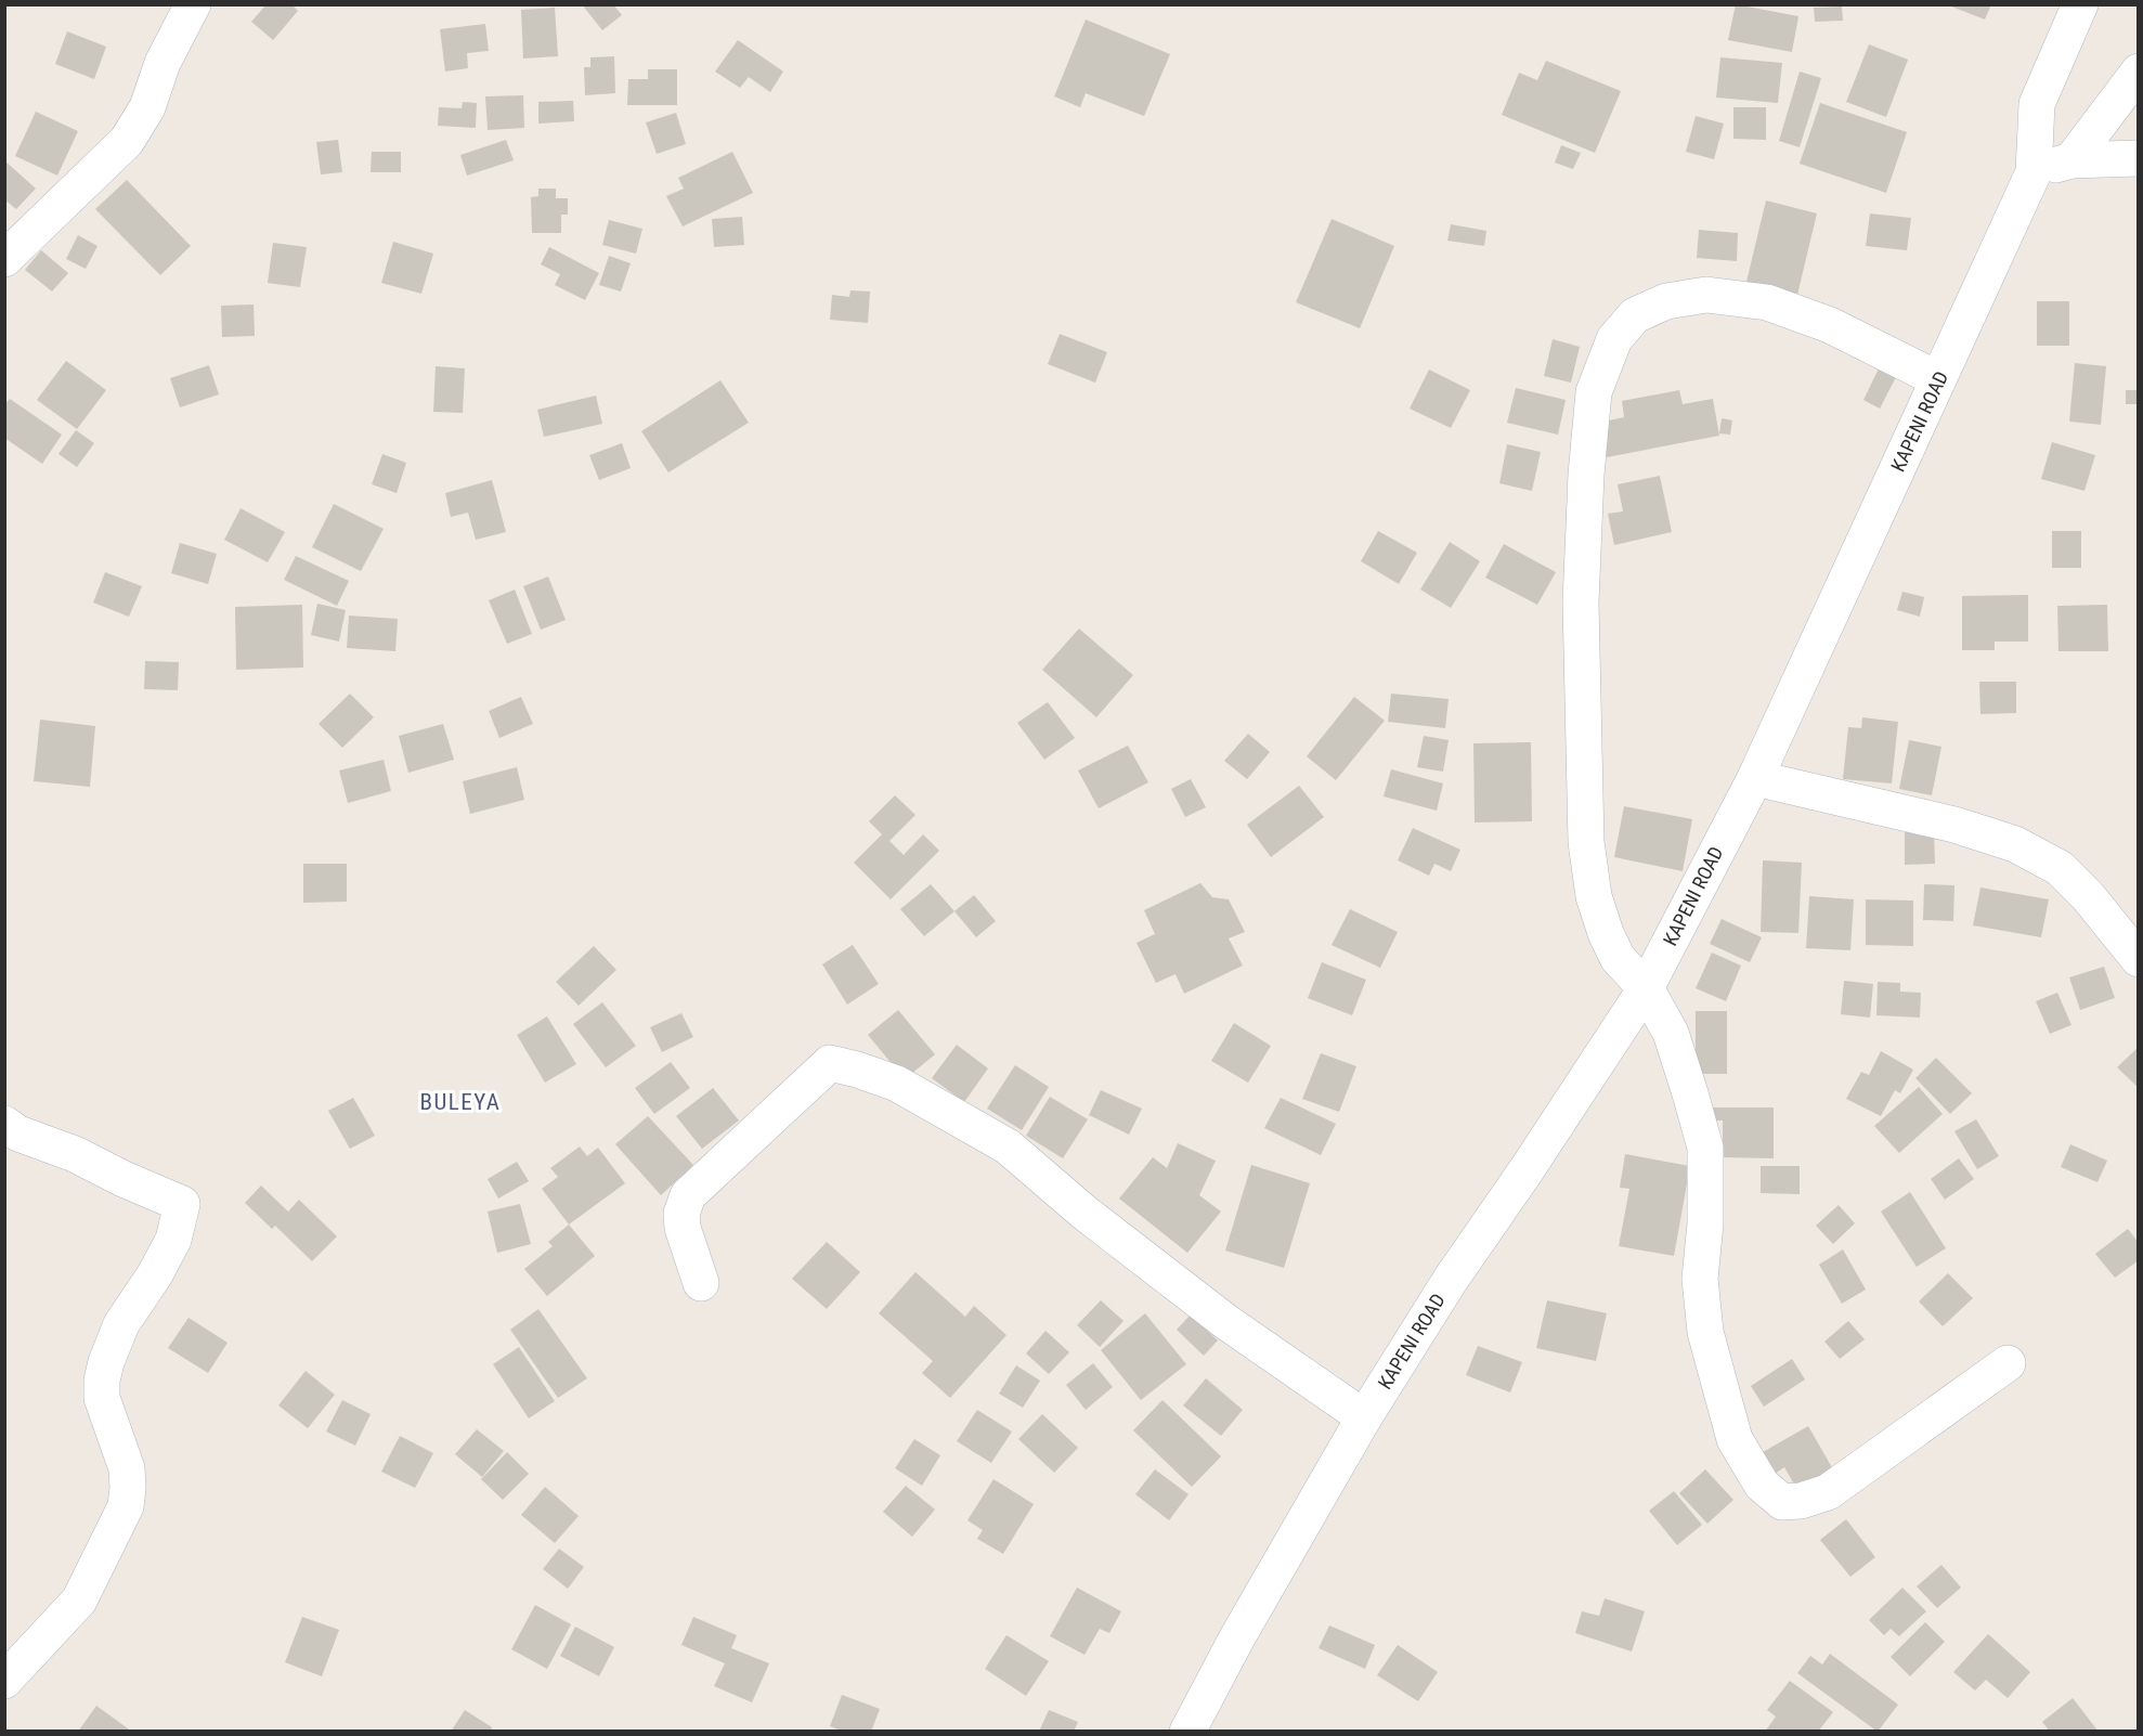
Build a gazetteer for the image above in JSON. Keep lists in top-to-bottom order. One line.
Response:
{"streets":{"street":["KAPENI ROAD"]},"districts":["BULEYA"]}
